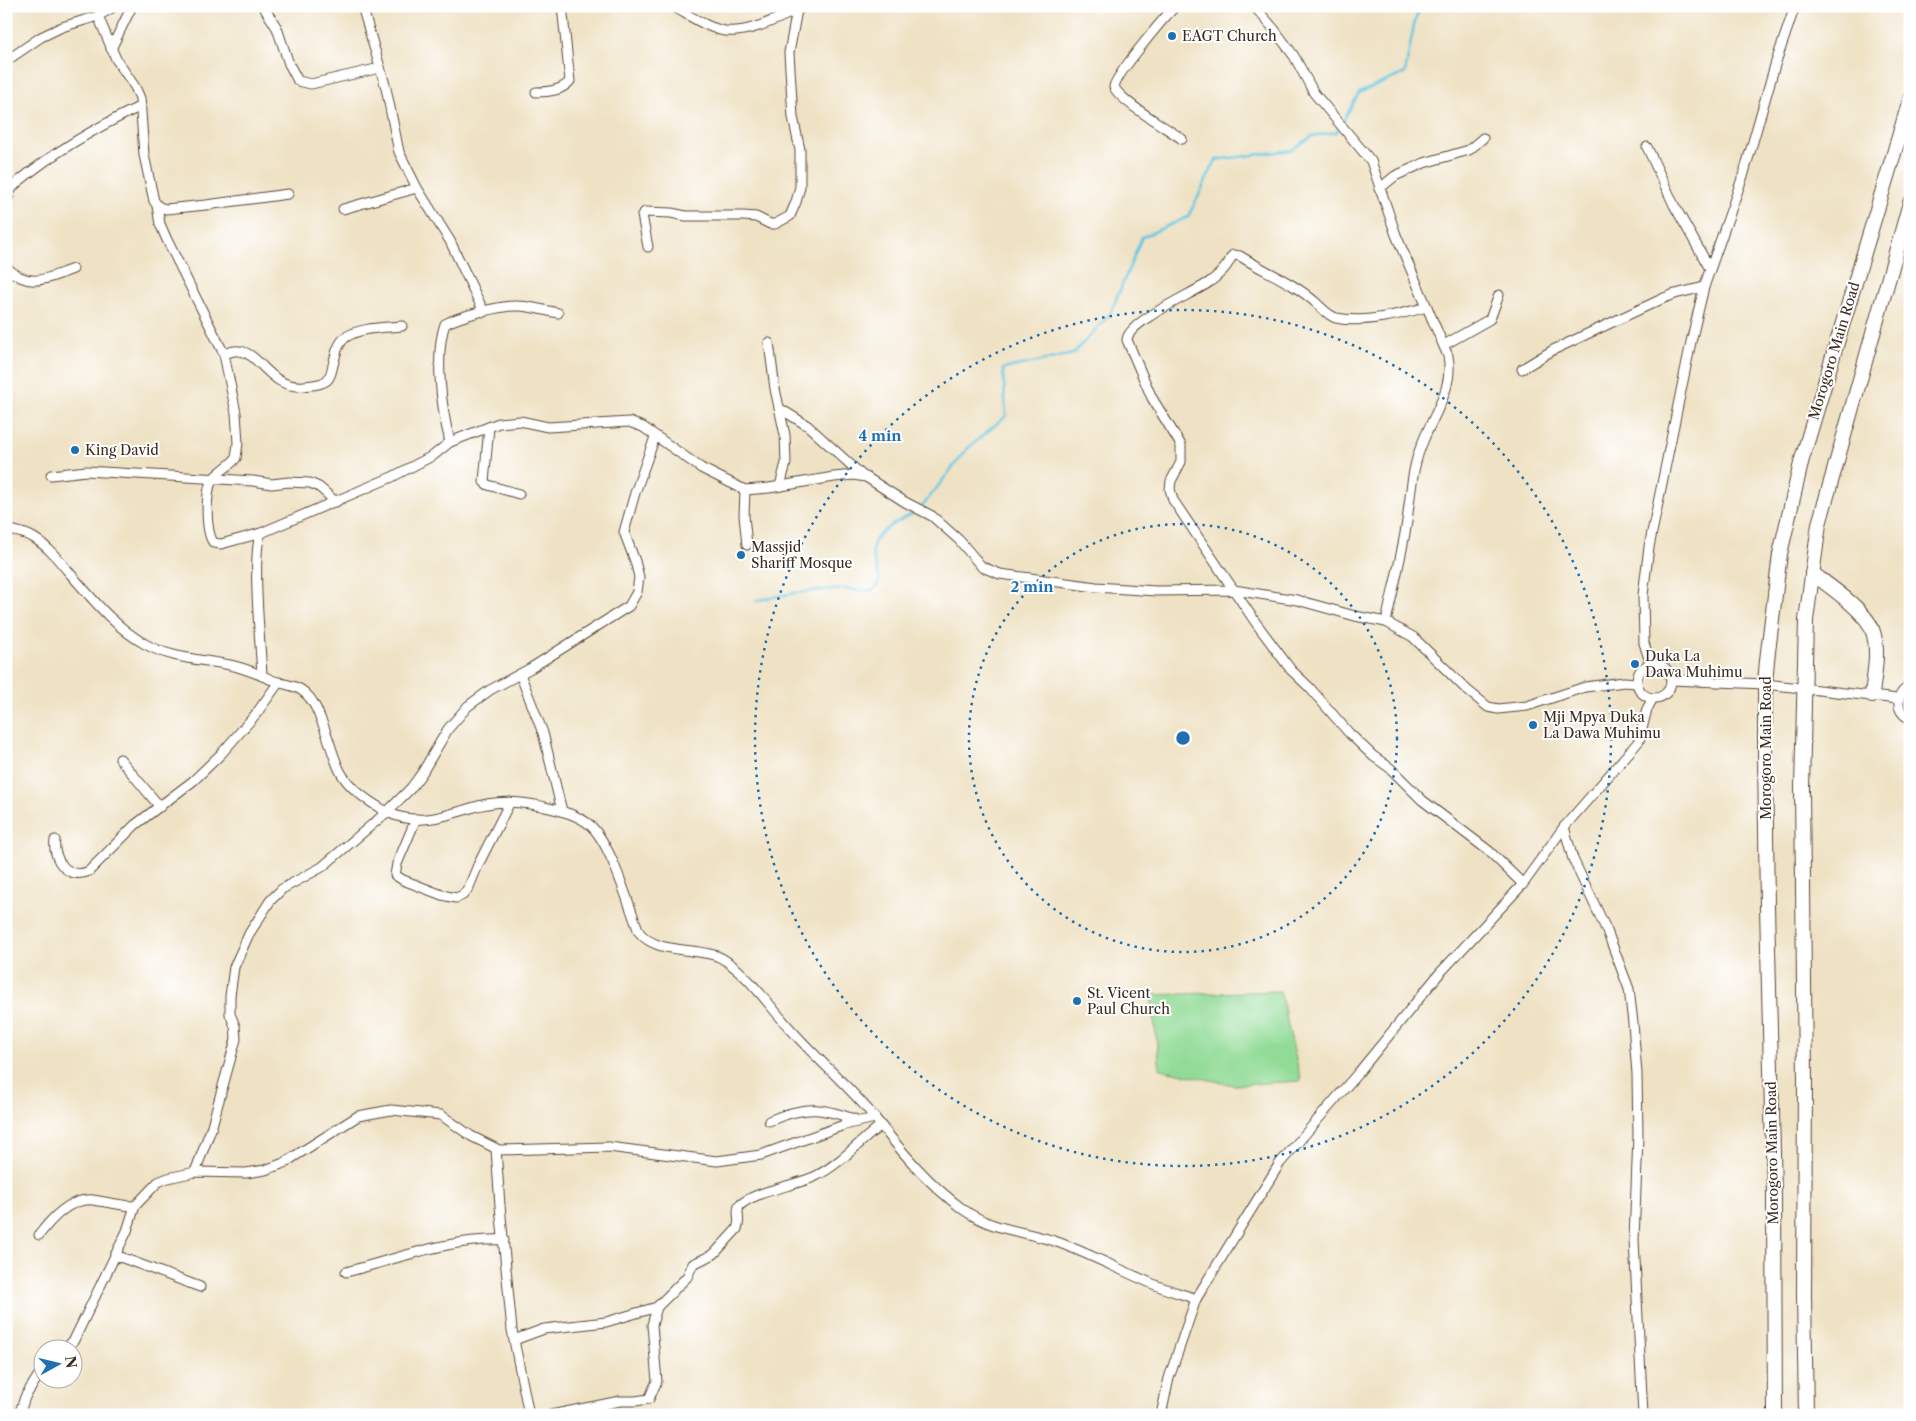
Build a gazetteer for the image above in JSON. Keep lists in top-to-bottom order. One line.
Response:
{"streets":{"highway":["Morogoro Main Road"]},"places":["EAGT Church","King David","Massjid Shariff Mosque","Duka La Dawa Muhimu","Mji Mpya Duka La Dawa Muhimu","St. Vicent Paul Church"],"north":"right","rings":["4 min","2 min"]}
